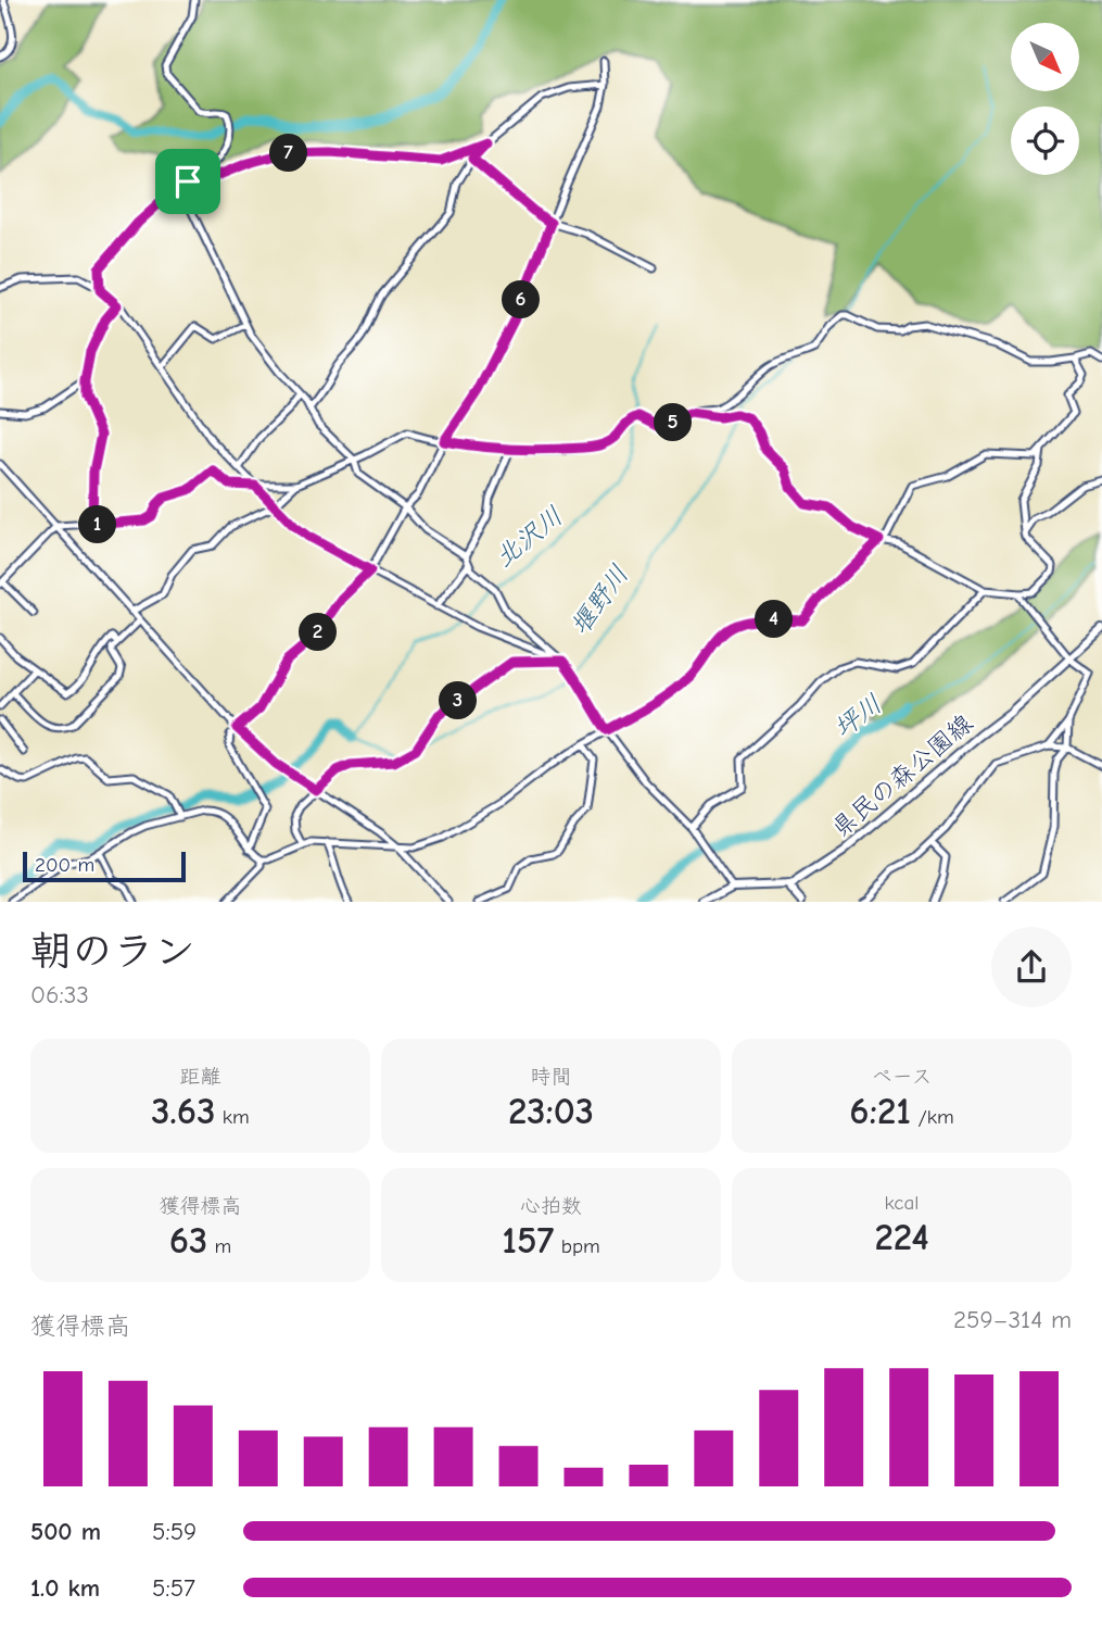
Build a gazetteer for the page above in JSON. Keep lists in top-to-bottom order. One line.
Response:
{"streets":{"main road":["県民の森公園線"]},"water":["北沢川","堰野川","坪川"],"scale_bar":"200 m","north":"bottom right","page":{"pins":["7","6","5","1","4","2","3"],"scale":"200 m","heading":["朝のラン","06:33"],"stats":[["距離","3.63 km"],["時間","23:03"],["ペース","6:21 /km"],["獲得標高","63 m"],["心拍数","157 bpm"],["kcal","224"]],"chart":["獲得標高","259–314 m"],"list":[{"name":"500 m","note":"5:59"},{"name":"1.0 km","note":"5:57"}]}}
